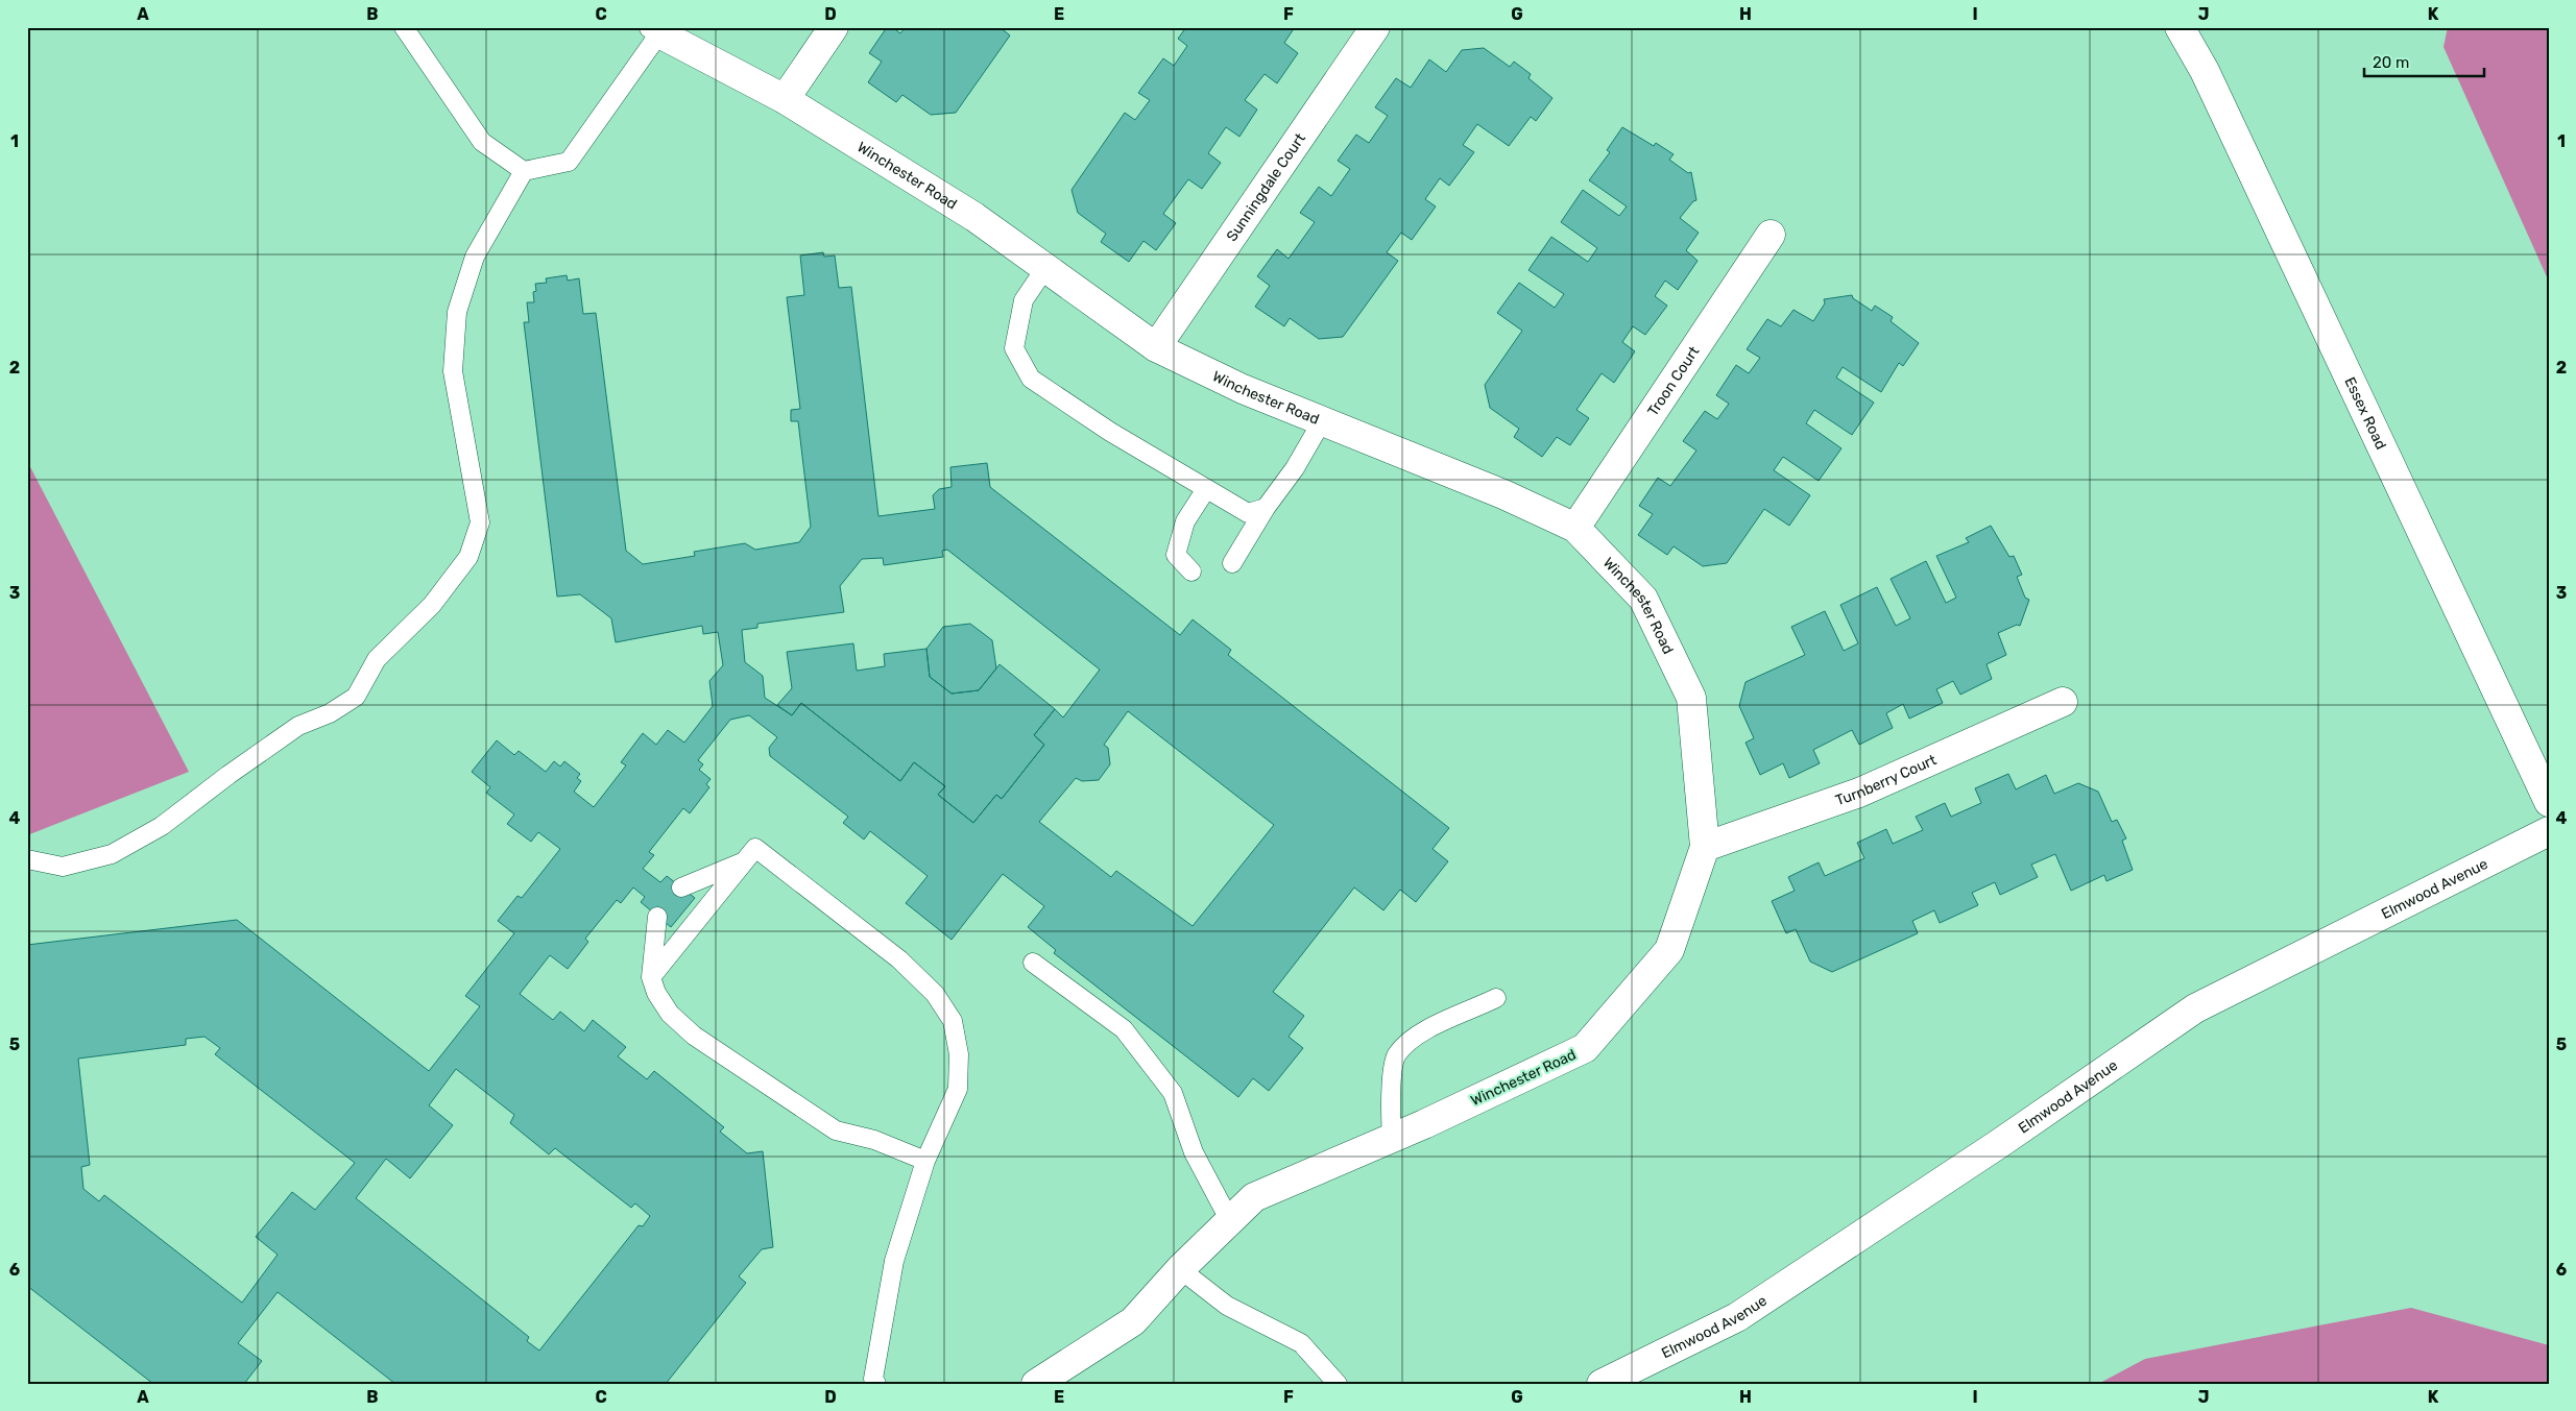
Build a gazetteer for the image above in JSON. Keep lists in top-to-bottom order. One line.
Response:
{"streets":{"street":["Winchester Road","Sunningdale Court","Troon Court","Essex Road","Turnberry Court","Elmwood Avenue"]},"crossings":[["Winchester Road","Sunningdale Court"],["Winchester Road","Troon Court"],["Winchester Road","Turnberry Court"]],"scale_bar":"20 m","grid":{"columns":["A","B","C","D","E","F","G","H","I","J","K"],"rows":["1","2","3","4","5","6"]}}
